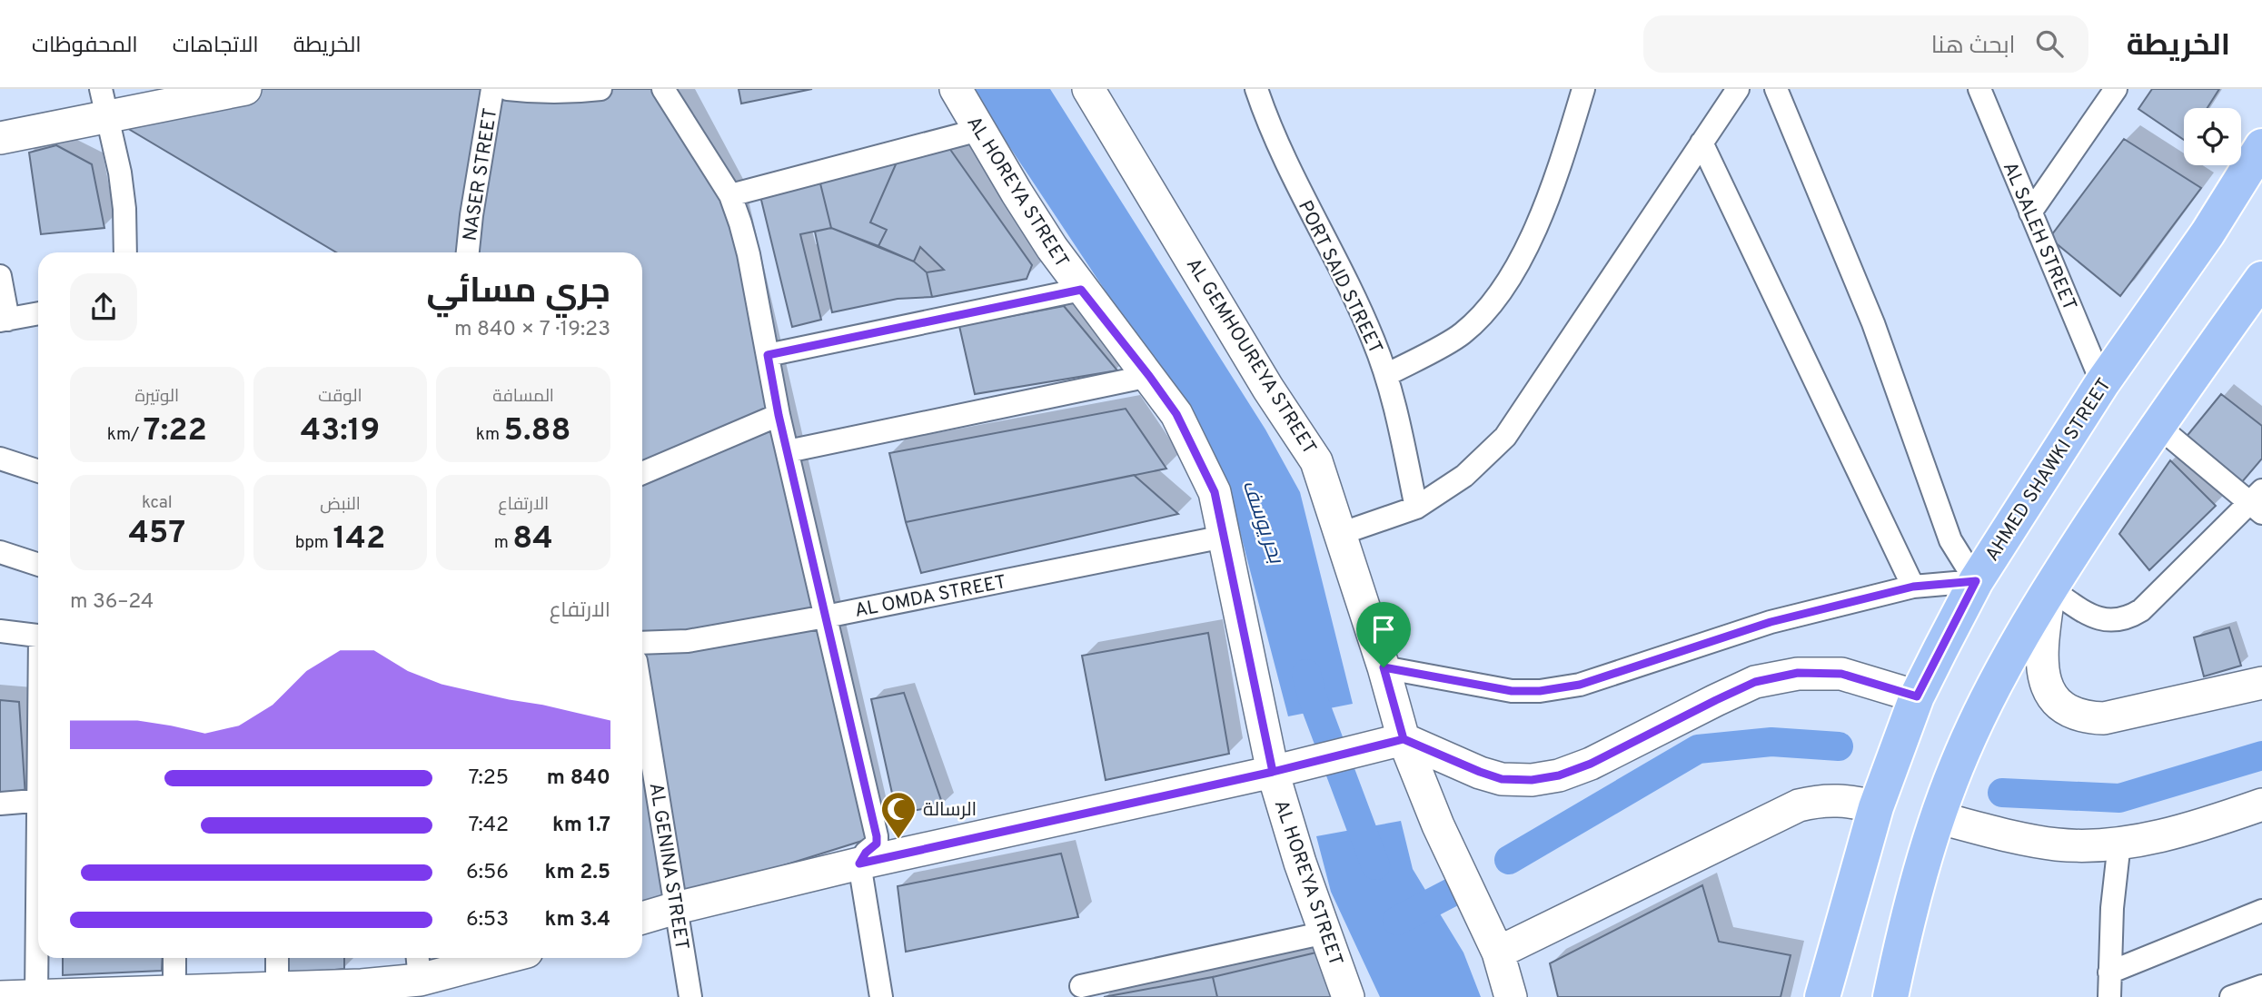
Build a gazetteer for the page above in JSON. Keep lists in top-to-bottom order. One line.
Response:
{"streets":{"main road":["AHMED SHAWKI STREET"],"street":["NASER STREET","AL HOREYA STREET","AL SALEH STREET","PORT SAID STREET","AL GEMHOUREYA STREET","AL OMDA STREET","AL GENINA STREET"]},"crossings":[["AL HOREYA STREET","AL OMDA STREET"],["AL SALEH STREET","AHMED SHAWKI STREET"]],"water":["بحر يوسف"],"places":{"mosque":["الرسالة"]},"page":{"header":"الخريطة","search":"ابحث هنا","nav":["الخريطة","الاتجاهات","المحفوظات"],"heading":["جري مسائي","19:23 · 7 × 840 m"],"stats":[["المسافة","5.88 km"],["الوقت","43:19"],["الوتيرة","7:22 /km"],["الارتفاع","84 m"],["النبض","142 bpm"],["kcal","457"]],"chart":["الارتفاع","24–36 m"],"list":[{"name":"840 m","note":"7:25"},{"name":"1.7 km","note":"7:42"},{"name":"2.5 km","note":"6:56"},{"name":"3.4 km","note":"6:53"}]}}
